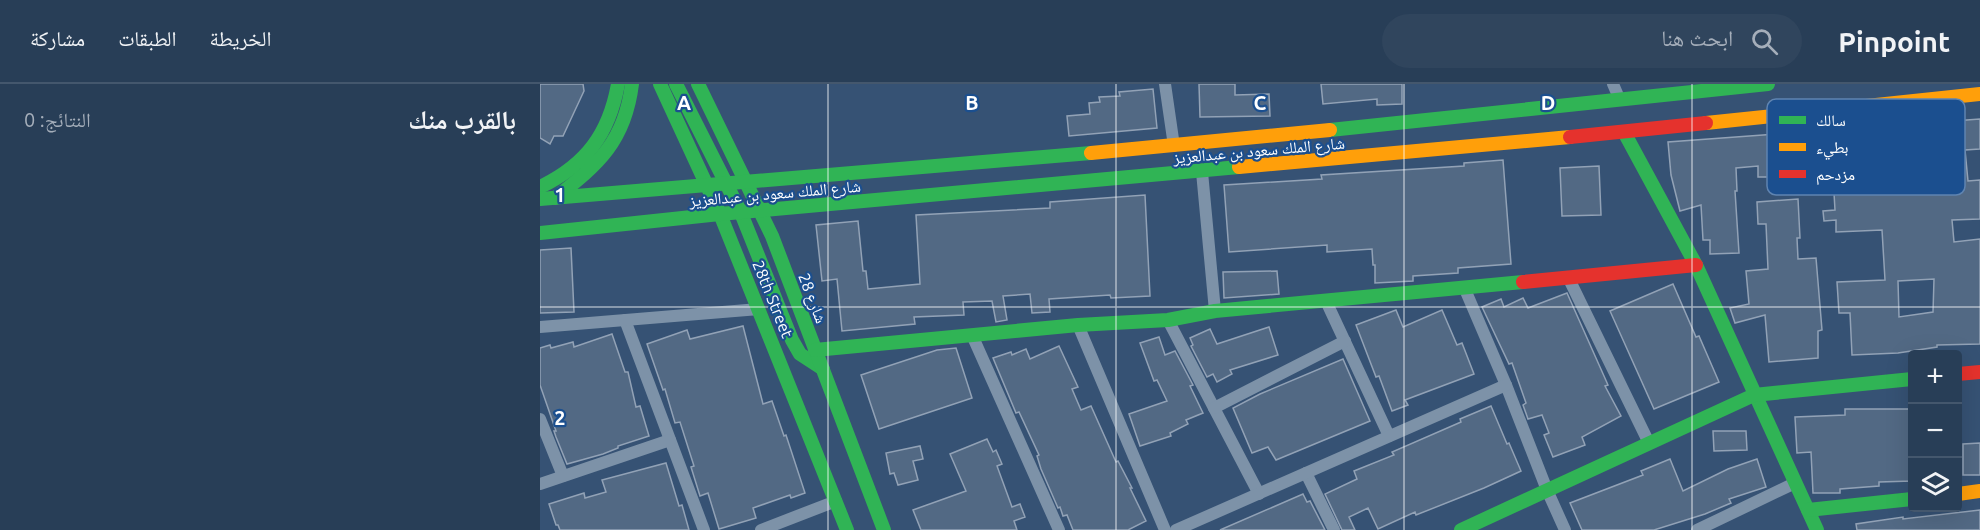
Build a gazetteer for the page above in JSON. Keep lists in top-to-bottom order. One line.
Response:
{"streets":{"main road":["شارع الملك سعود بن عبدالعزيز","شارع 28","28th Street"]},"crossings":[["شارع الملك سعود بن عبدالعزيز","شارع 28"],["شارع الملك سعود بن عبدالعزيز","28th Street"]],"legend":["سالك","بطيء","مزدحم"],"page":{"header":"Pinpoint","search":"ابحث هنا","nav":["الخريطة","الطبقات","مشاركة"],"heading":["بالقرب منك","النتائج: 0"],"map_buttons":["+","−"]},"grid":{"columns":["A","B","C","D"],"rows":["1","2"]}}
